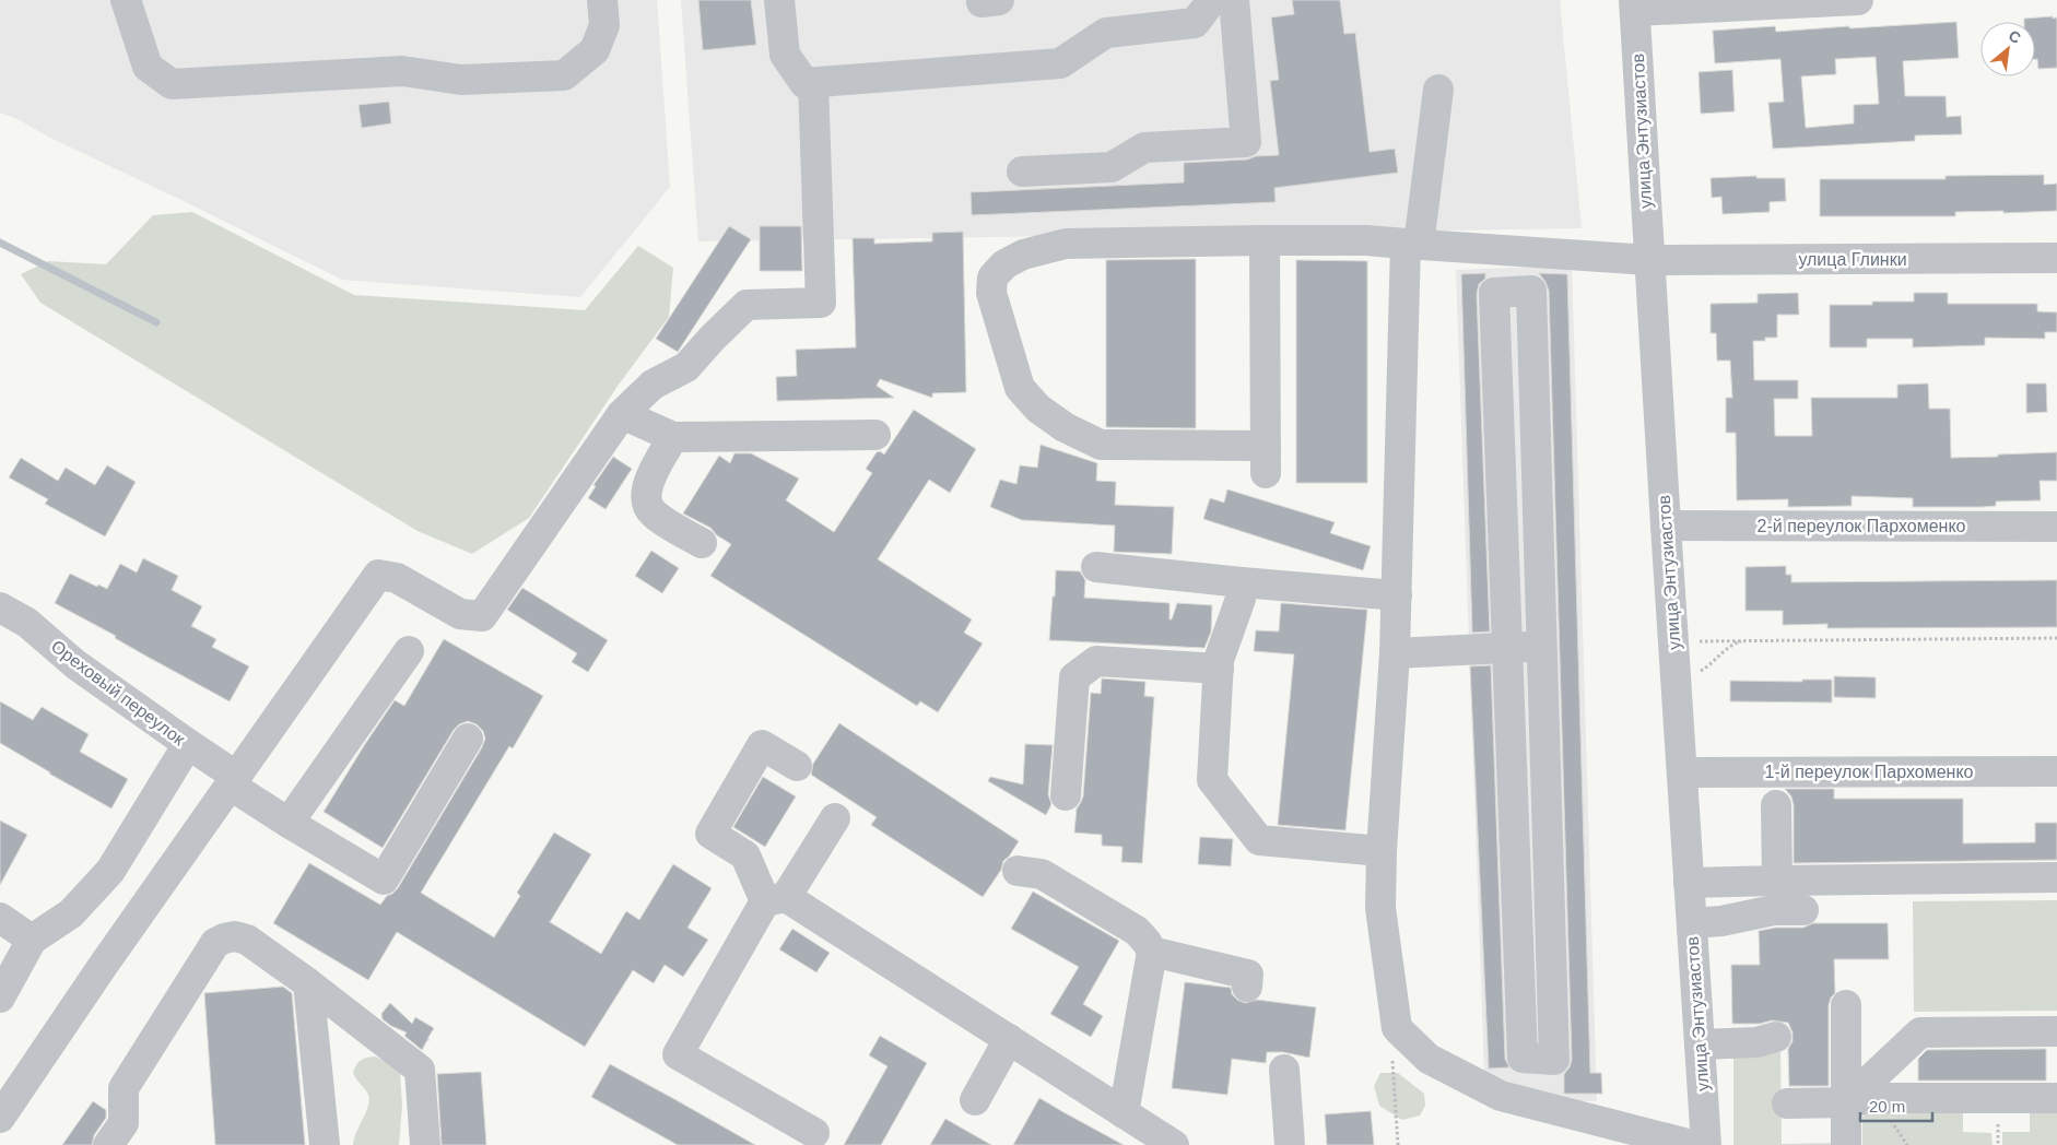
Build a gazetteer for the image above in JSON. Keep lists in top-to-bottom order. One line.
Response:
{"streets":{"street":["улица Энтузиастов","улица Глинки","2-й переулок Пархоменко","Ореховый переулок","1-й переулок Пархоменко"]},"crossings":[["улица Энтузиастов","улица Глинки"],["улица Энтузиастов","2-й переулок Пархоменко"],["улица Энтузиастов","1-й переулок Пархоменко"]],"scale_bar":"20 m","north":"top right"}
